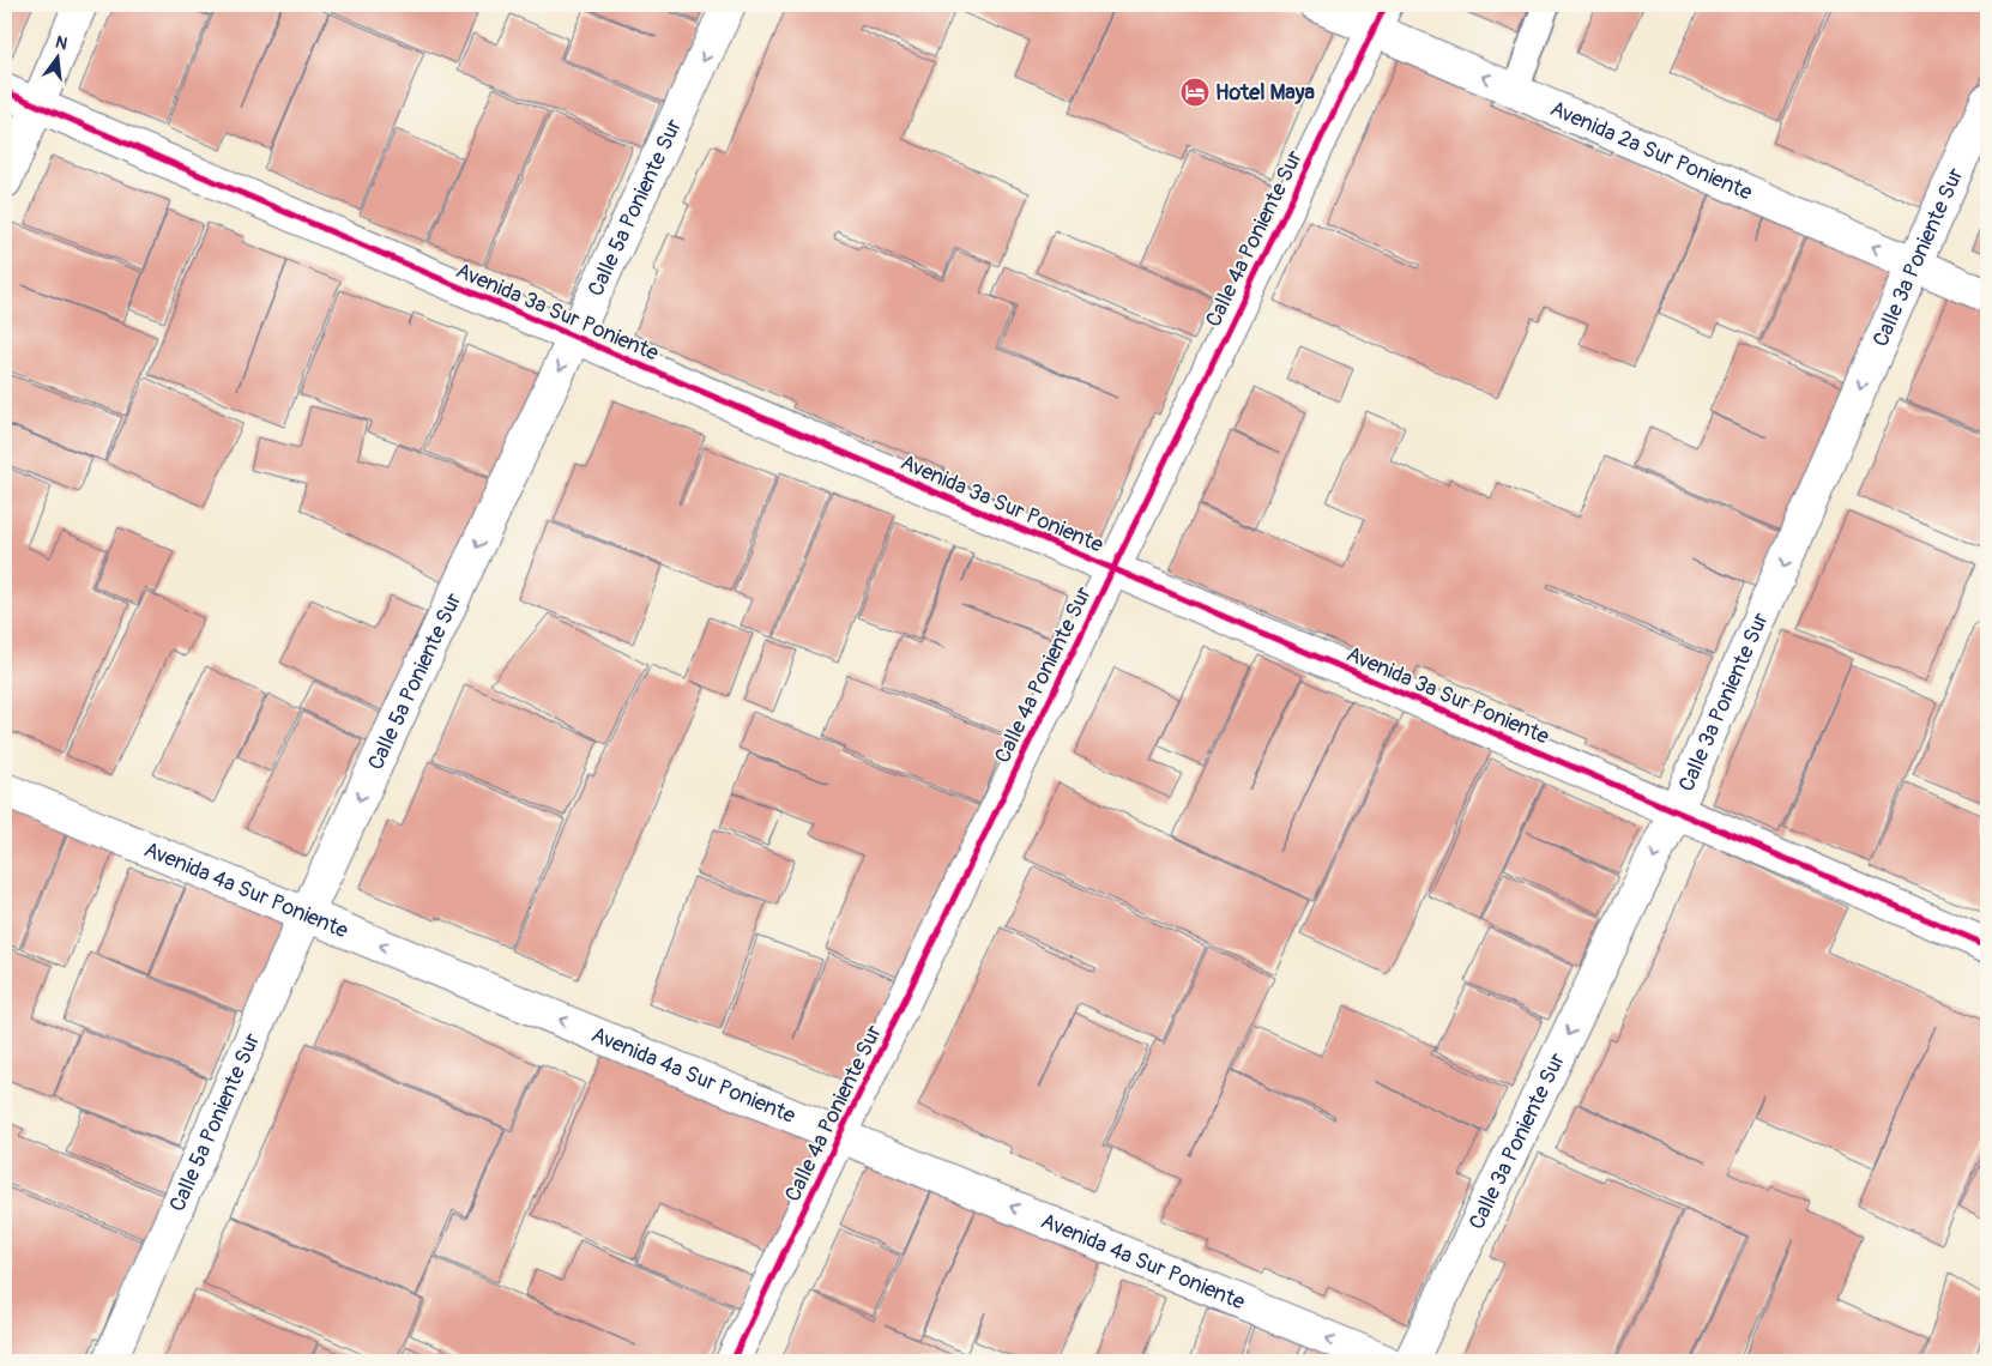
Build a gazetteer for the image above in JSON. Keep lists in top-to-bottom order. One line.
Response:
{"streets":{"street":["Avenida 2a Sur Poniente","Calle 5a Poniente Sur","Calle 4a Poniente Sur","Calle 3a Poniente Sur","Avenida 3a Sur Poniente","Avenida 4a Sur Poniente"]},"crossings":[["Avenida 2a Sur Poniente","Calle 4a Poniente Sur"],["Avenida 2a Sur Poniente","Calle 3a Poniente Sur"],["Calle 5a Poniente Sur","Avenida 3a Sur Poniente"],["Calle 5a Poniente Sur","Avenida 4a Sur Poniente"],["Calle 4a Poniente Sur","Avenida 3a Sur Poniente"],["Calle 4a Poniente Sur","Avenida 4a Sur Poniente"],["Calle 3a Poniente Sur","Avenida 3a Sur Poniente"]],"one_way":["Avenida 2a Sur Poniente","Calle 5a Poniente Sur","Calle 3a Poniente Sur","Avenida 4a Sur Poniente"],"places":{"hotel":["Hotel Maya"]},"north":"top"}
